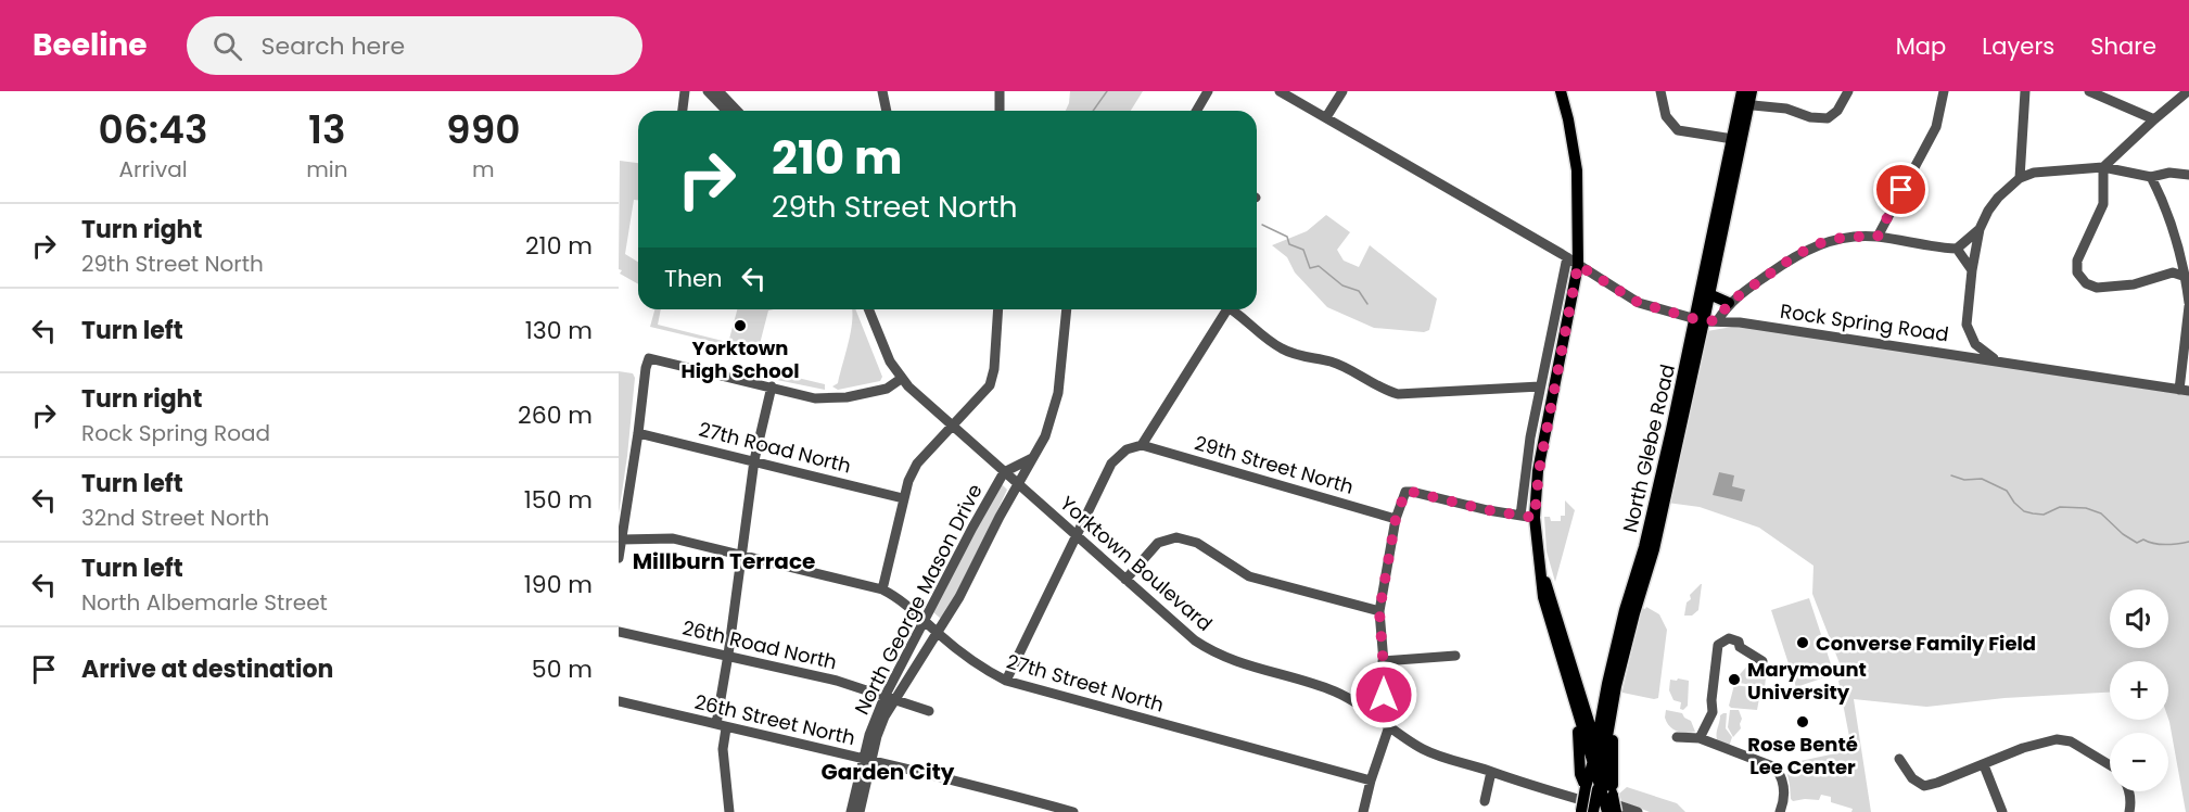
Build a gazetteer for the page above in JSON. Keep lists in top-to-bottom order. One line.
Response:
{"streets":{"main road":["North Glebe Road"],"street":["Rock Spring Road","27th Road North","29th Street North","Yorktown Boulevard","North George Mason Drive","26th Road North","27th Street North","26th Street North"]},"crossings":[["Rock Spring Road","North Glebe Road"],["Yorktown Boulevard","North George Mason Drive"],["North George Mason Drive","26th Road North"],["North George Mason Drive","27th Street North"],["North George Mason Drive","26th Street North"]],"districts":["Millburn Terrace","Garden City"],"places":["Yorktown High School","Converse Family Field","Marymount University","Rose Benté Lee Center"],"page":{"header":"Beeline","search":"Search here","nav":["Map","Layers","Share"],"eta":["06:43","Arrival","13","min","990","m"],"turn":["210 m","29th Street North"],"list":[{"name":"Turn right","note":"29th Street North","value":"210 m"},{"name":"Turn left","value":"130 m"},{"name":"Turn right","note":"Rock Spring Road","value":"260 m"},{"name":"Turn left","note":"32nd Street North","value":"150 m"},{"name":"Turn left","note":"North Albemarle Street","value":"190 m"},{"name":"Arrive at destination","value":"50 m"}],"then":"Then","map_buttons":["+","−"]}}
